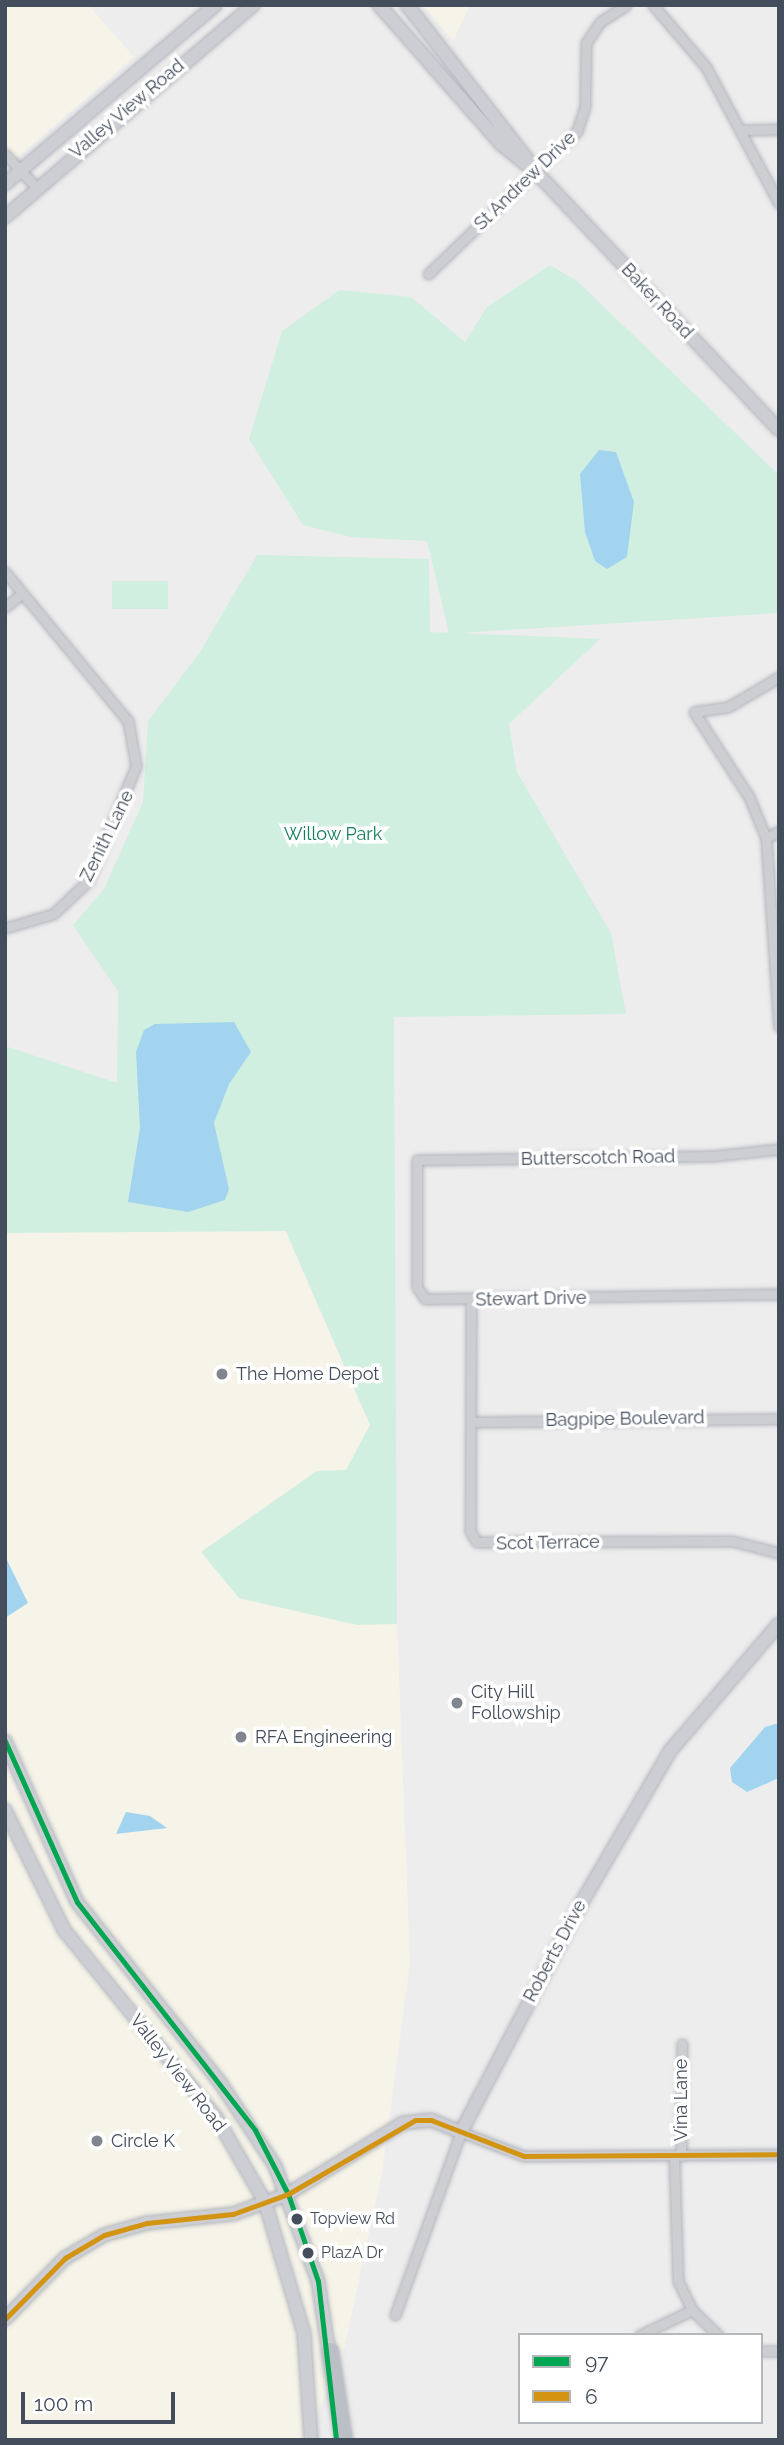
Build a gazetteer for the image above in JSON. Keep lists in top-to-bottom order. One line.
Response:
{"streets":{"main road":["Valley View Road","Baker Road","Roberts Drive"],"street":["St Andrew Drive","Zenith Lane","Butterscotch Road","Stewart Drive","Bagpipe Boulevard","Scot Terrace","Vina Lane"]},"crossings":[["St Andrew Drive","Baker Road"],["Butterscotch Road","Stewart Drive"],["Stewart Drive","Scot Terrace"],["Bagpipe Boulevard","Scot Terrace"]],"parks":["Willow Park"],"places":["The Home Depot","City Hill Followship","RFA Engineering","Circle K","Topview Rd","PlazA Dr"],"lines":["transit line 97","transit line 6"],"legend":["97","6"],"scale_bar":"100 m"}
